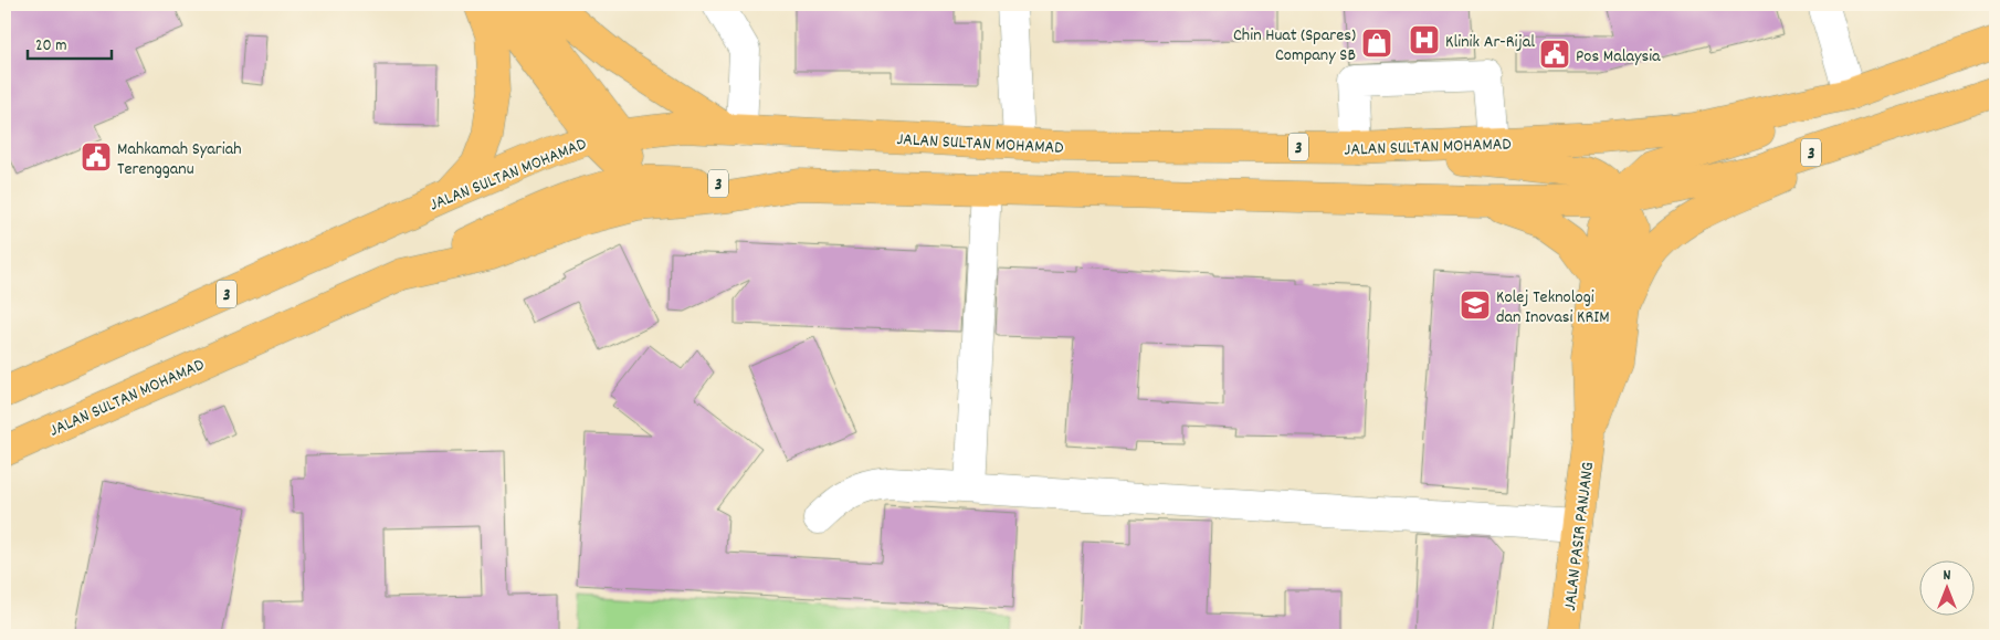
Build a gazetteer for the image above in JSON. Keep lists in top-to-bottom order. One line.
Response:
{"streets":{"main road":["JALAN SULTAN MOHAMAD","3","JALAN PASIR PANJANG"]},"crossings":[["JALAN SULTAN MOHAMAD","3"],["JALAN SULTAN MOHAMAD","JALAN PASIR PANJANG"]],"places":{"hospital":["Klinik Ar-Rijal"],"shop":["Chin Huat (Spares) Company SB"],"public building":["Pos Malaysia","Mahkamah Syariah Terengganu"],"school or university":["Kolej Teknologi dan Inovasi KRIM"]},"scale_bar":"20 m","north":"top"}
